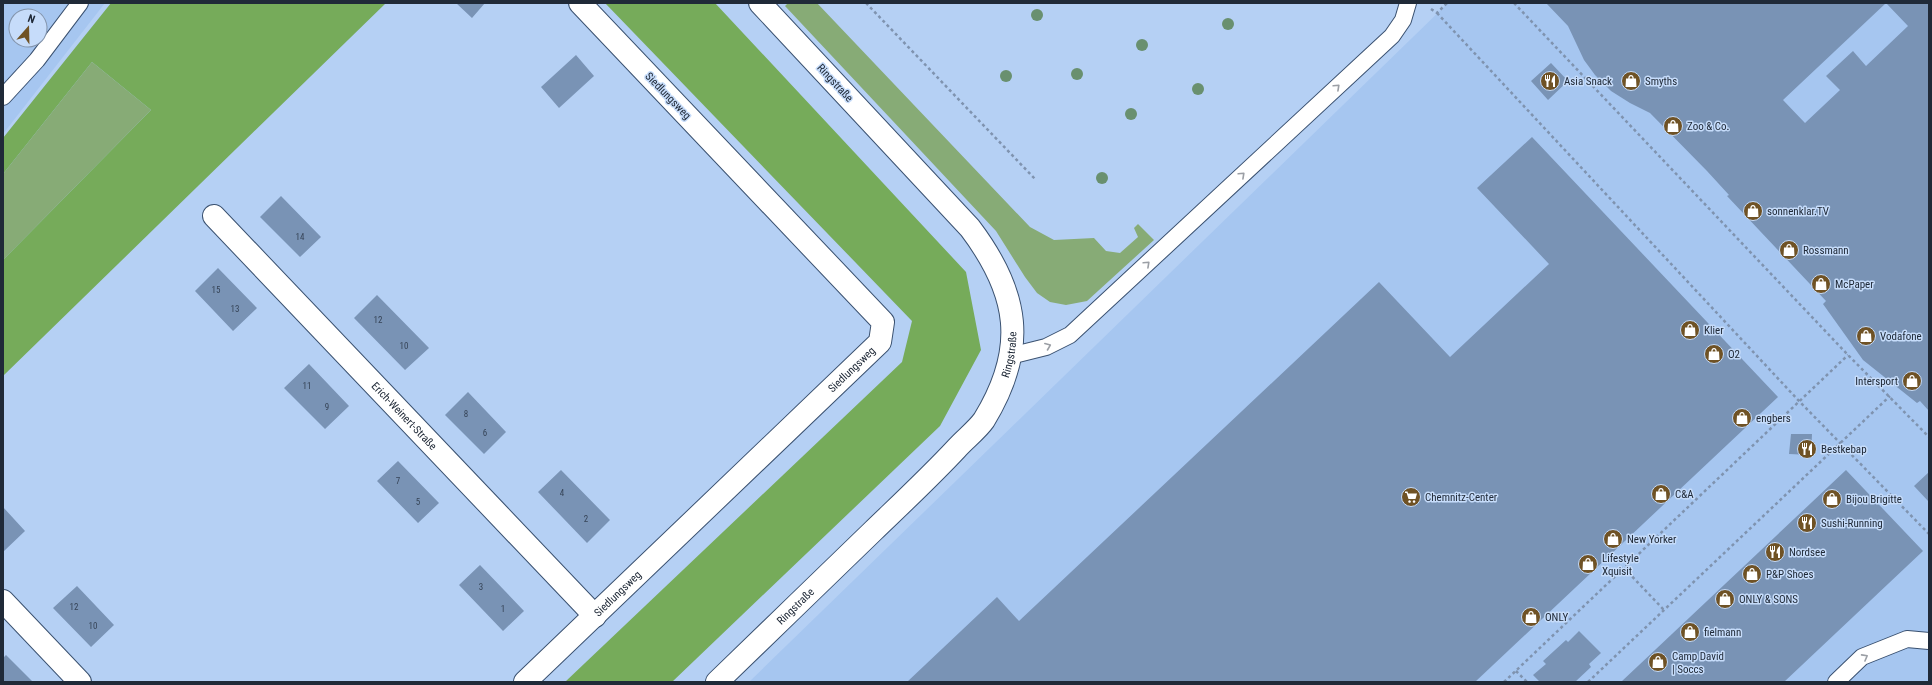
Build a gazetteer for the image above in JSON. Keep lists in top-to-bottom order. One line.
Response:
{"streets":{"street":["Ringstraße","Siedlungsweg","Erich-Weinert-Straße"]},"crossings":[["Siedlungsweg","Erich-Weinert-Straße"]],"places":{"restaurant":["Asia Snack","Bestkebap","Sushi-Running","Nordsee"],"shop":["Smyths","Zoo & Co.","sonnenklar.TV","Rossmann","McPaper","Klier","Vodafone","O2","Intersport","engbers","C&A","Bijou Brigitte","New Yorker","Lifestyle Xquisit","P&P Shoes","ONLY & SONS","ONLY","fielmann","Camp David | Soccs"],"supermarket":["Chemnitz-Center"]},"house_numbers":["14","15","13","12","10","11","9","8","6","7","4","5","2","3","12","1","10"],"north":"top"}
